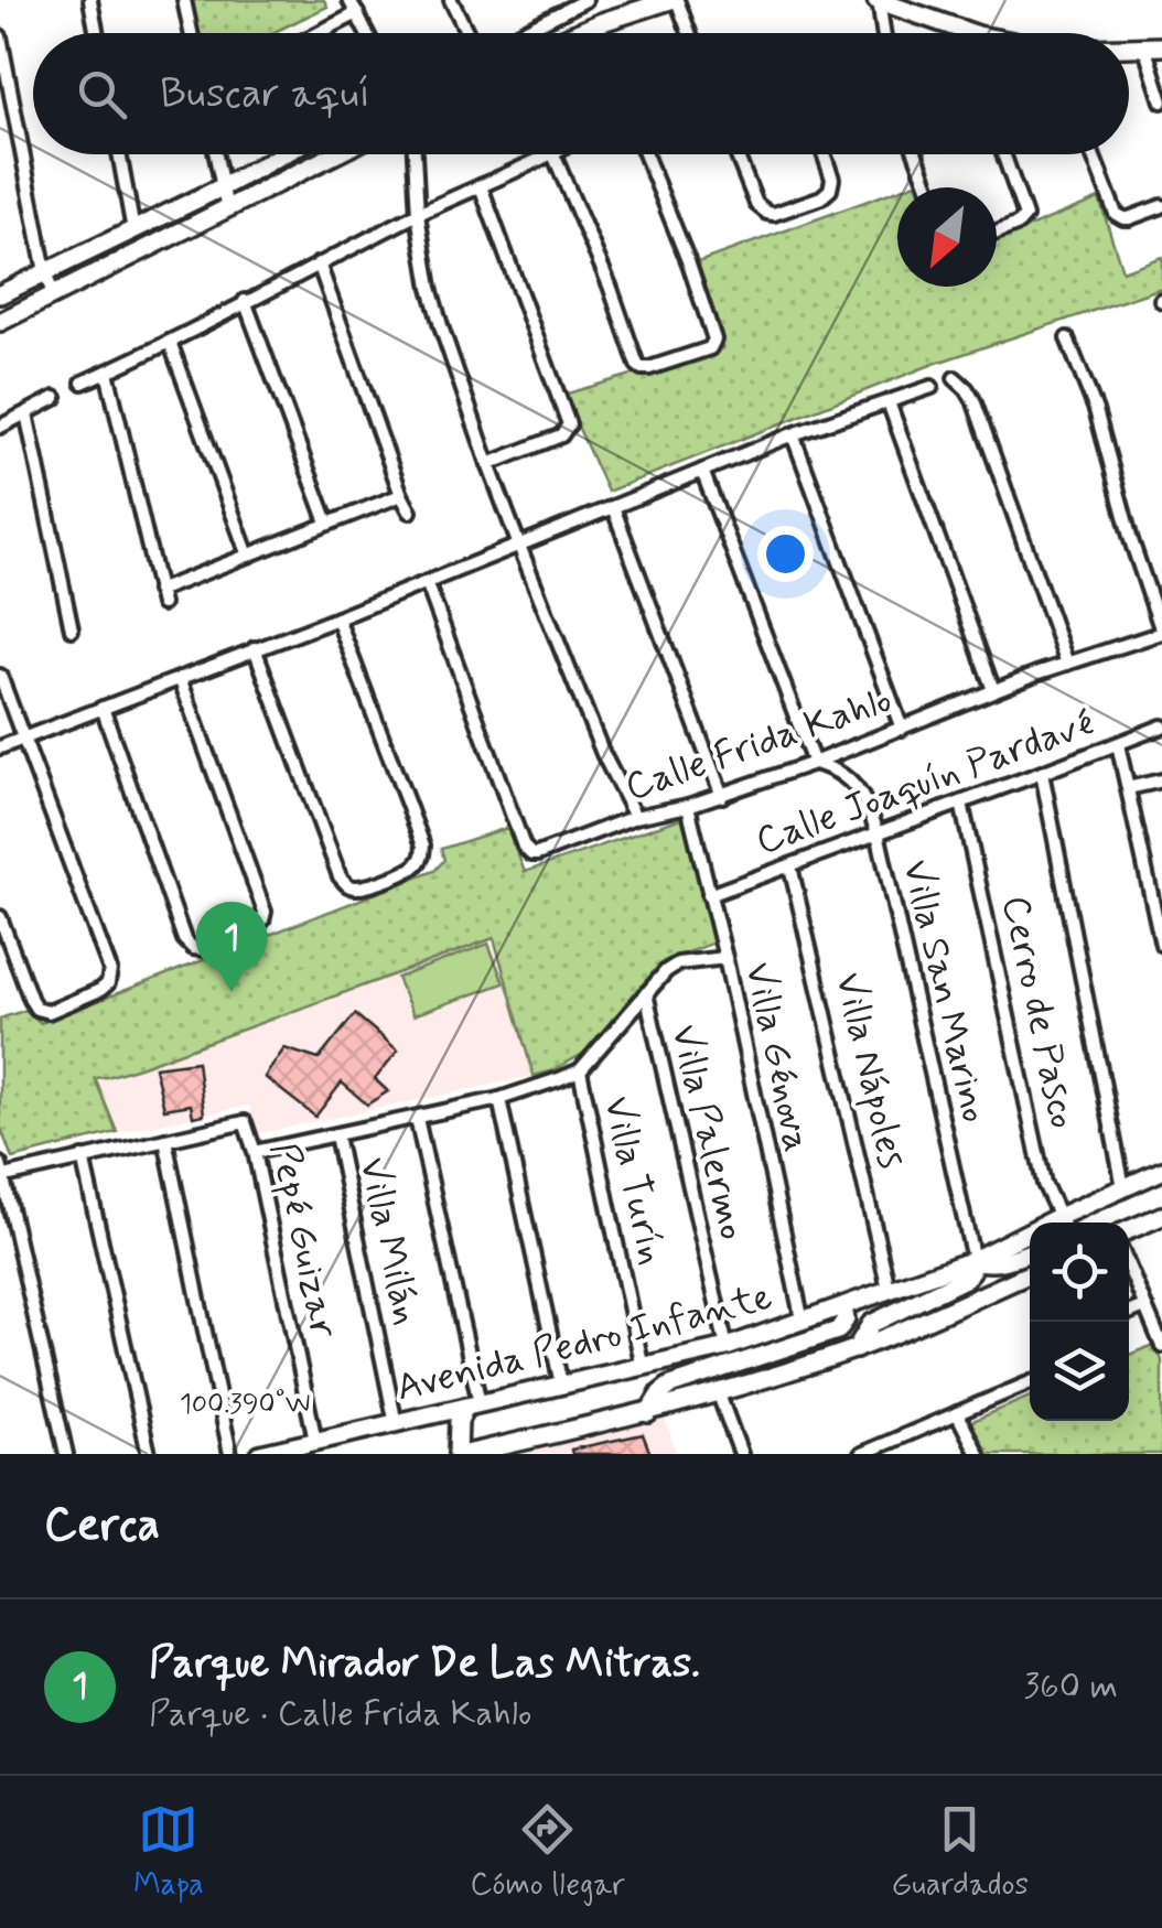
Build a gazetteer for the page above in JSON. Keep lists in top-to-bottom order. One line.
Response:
{"streets":{"main road":["Avenida Pedro Infante"],"street":["Calle Frida Kahlo","Calle Joaquín Pardavé","Villa San Marino","Cerro de Pasco","Villa Génova","Villa Nápoles","Villa Palermo","Villa Turín","Pepé Guizar","Villa Milán"]},"crossings":[["Calle Frida Kahlo","Villa San Marino"],["Calle Frida Kahlo","Villa Génova"],["Calle Joaquín Pardavé","Villa San Marino"],["Calle Joaquín Pardavé","Cerro de Pasco"],["Calle Joaquín Pardavé","Villa Génova"],["Calle Joaquín Pardavé","Villa Nápoles"],["Villa San Marino","Avenida Pedro Infante"],["Villa Génova","Avenida Pedro Infante"],["Villa Nápoles","Avenida Pedro Infante"],["Villa Palermo","Avenida Pedro Infante"],["Villa Turín","Avenida Pedro Infante"],["Pepé Guizar","Avenida Pedro Infante"],["Villa Milán","Avenida Pedro Infante"]],"north":"bottom left","page":{"search":"Buscar aquí","pins":"1","heading":"Cerca","list":[{"mark":"1","name":"Parque Mirador De Las Mitras.","note":"Parque · Calle Frida Kahlo","value":"360 m"}],"nav":["Mapa","Cómo llegar","Guardados"]},"coordinates":["100.390°W"]}
